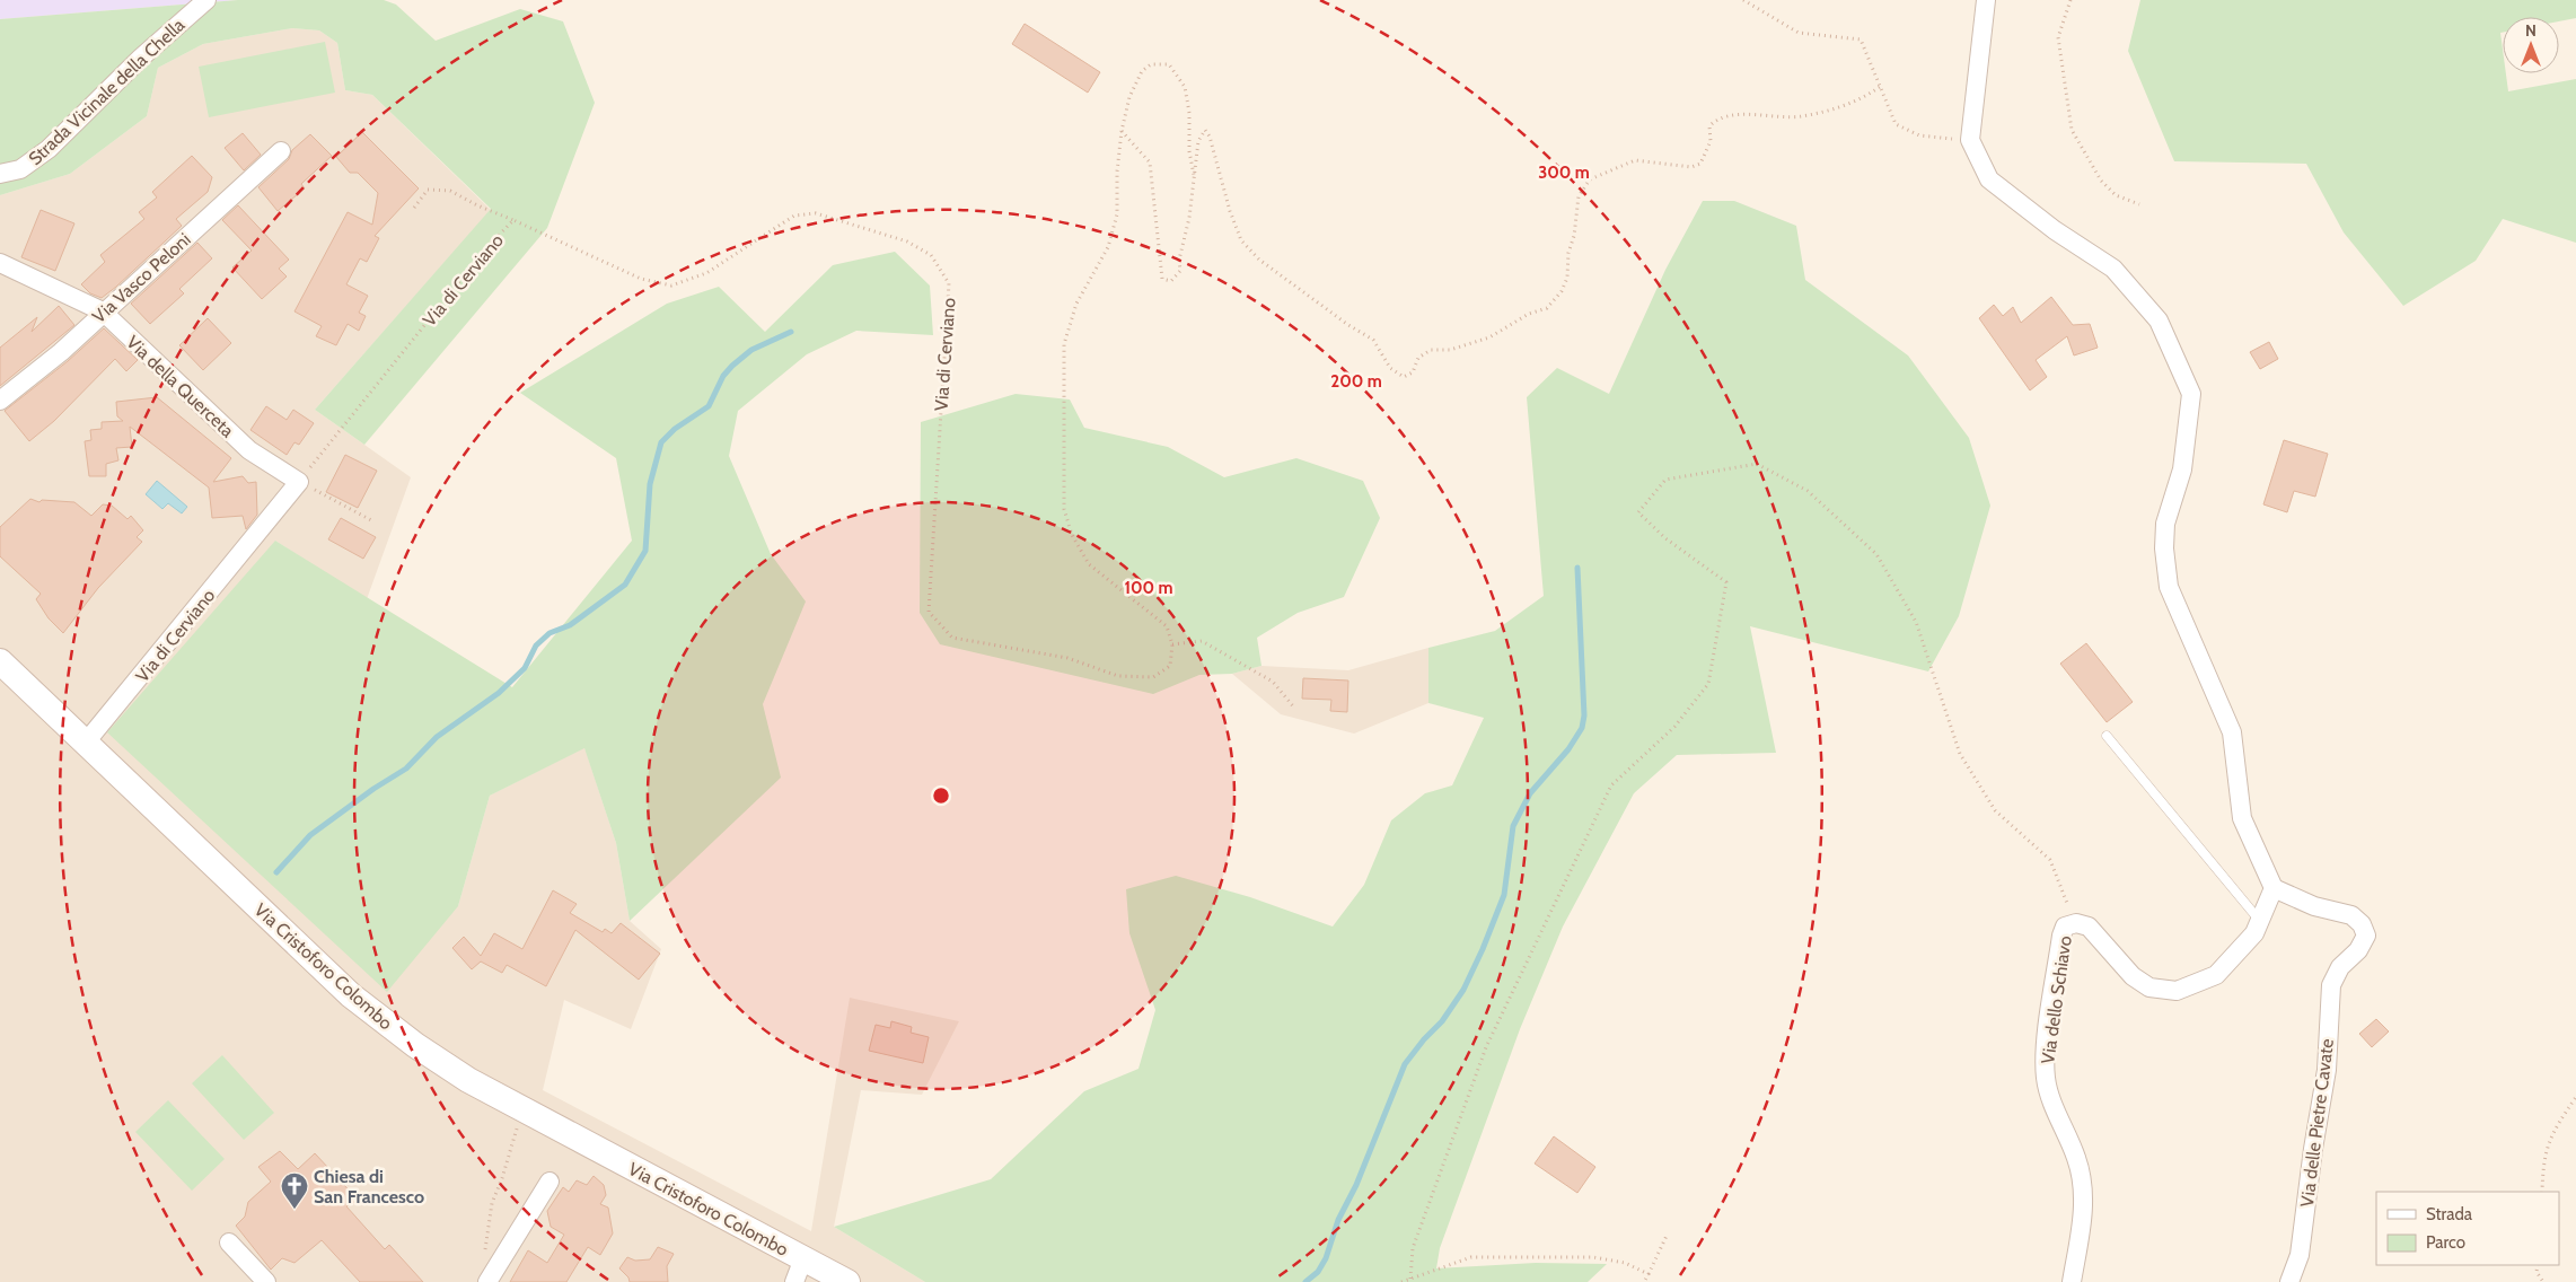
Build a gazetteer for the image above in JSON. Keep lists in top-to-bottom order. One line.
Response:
{"streets":{"main road":["Via Cristoforo Colombo"],"street":["Strada Vicinale della Chella","Via Vasco Peloni","Via di Cerviano","Via della Querceta","Via dello Schiavo","Via delle Pietre Cavate"]},"crossings":[["Via Vasco Peloni","Via della Querceta"],["Via di Cerviano","Via della Querceta"],["Via di Cerviano","Via Cristoforo Colombo"],["Via dello Schiavo","Via delle Pietre Cavate"]],"places":{"church":["Chiesa di San Francesco"]},"legend":["Strada","Parco"],"north":"top","rings":["300 m","200 m","100 m"]}
